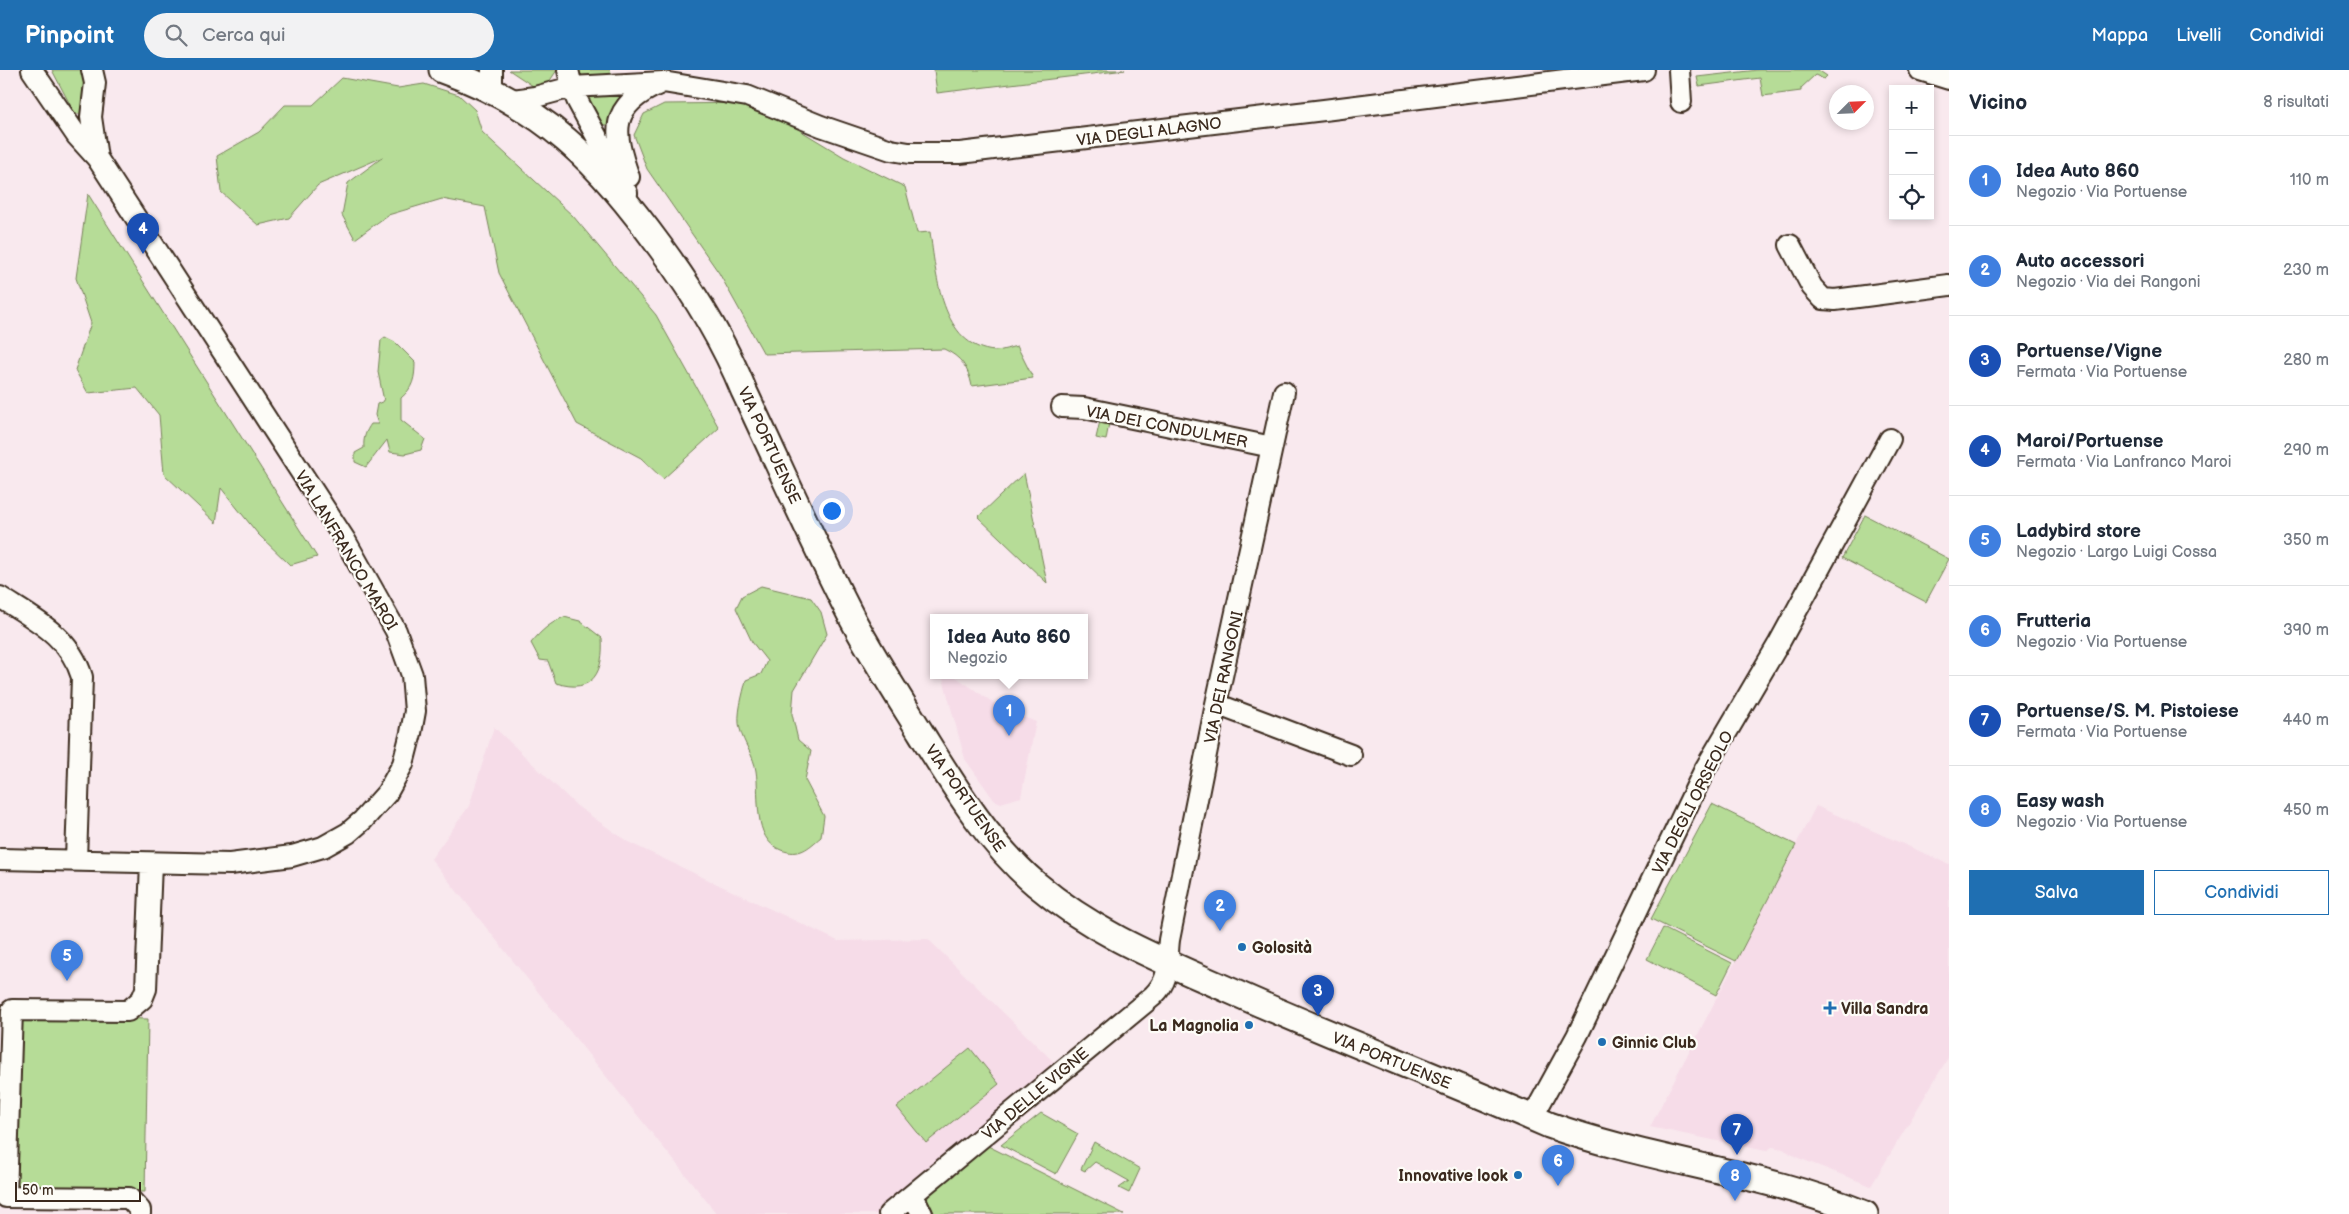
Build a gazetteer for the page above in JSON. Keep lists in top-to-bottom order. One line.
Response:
{"streets":{"main road":["VIA PORTUENSE"],"street":["VIA DEGLI ALAGNO","VIA DEI CONDULMER","VIA LANFRANCO MAROI","VIA DEI RANGONI","VIA DEGLI ORSEOLO","VIA DELLE VIGNE"]},"crossings":[["VIA DEGLI ALAGNO","VIA PORTUENSE"],["VIA DEI CONDULMER","VIA DEI RANGONI"],["VIA PORTUENSE","VIA DEI RANGONI"],["VIA PORTUENSE","VIA DEGLI ORSEOLO"],["VIA PORTUENSE","VIA DELLE VIGNE"],["VIA DEI RANGONI","VIA DELLE VIGNE"]],"places":{"other":["Golosità","La Magnolia","Ginnic Club","Innovative look"],"health":["Villa Sandra"]},"scale_bar":"50 m","north":"top right","page":{"header":"Pinpoint","search":"Cerca qui","nav":["Mappa","Livelli","Condividi"],"heading":["Vicino","8 risultati"],"map_buttons":["+","−"],"list":[{"mark":"1","name":"Idea Auto 860","note":"Negozio · Via Portuense","value":"110 m"},{"mark":"2","name":"Auto accessori","note":"Negozio · Via dei Rangoni","value":"230 m"},{"mark":"3","name":"Portuense/Vigne","note":"Fermata · Via Portuense","value":"280 m"},{"mark":"4","name":"Maroi/Portuense","note":"Fermata · Via Lanfranco Maroi","value":"290 m"},{"mark":"5","name":"Ladybird store","note":"Negozio · Largo Luigi Cossa","value":"350 m"},{"mark":"6","name":"Frutteria","note":"Negozio · Via Portuense","value":"390 m"},{"mark":"7","name":"Portuense/S. M. Pistoiese","note":"Fermata · Via Portuense","value":"440 m"},{"mark":"8","name":"Easy wash","note":"Negozio · Via Portuense","value":"450 m"}],"pins":["4","1","2","5","3","7","6","8"],"popup":["Idea Auto 860","Negozio"],"buttons":["Salva","Condividi"],"scale":"50 m"}}
